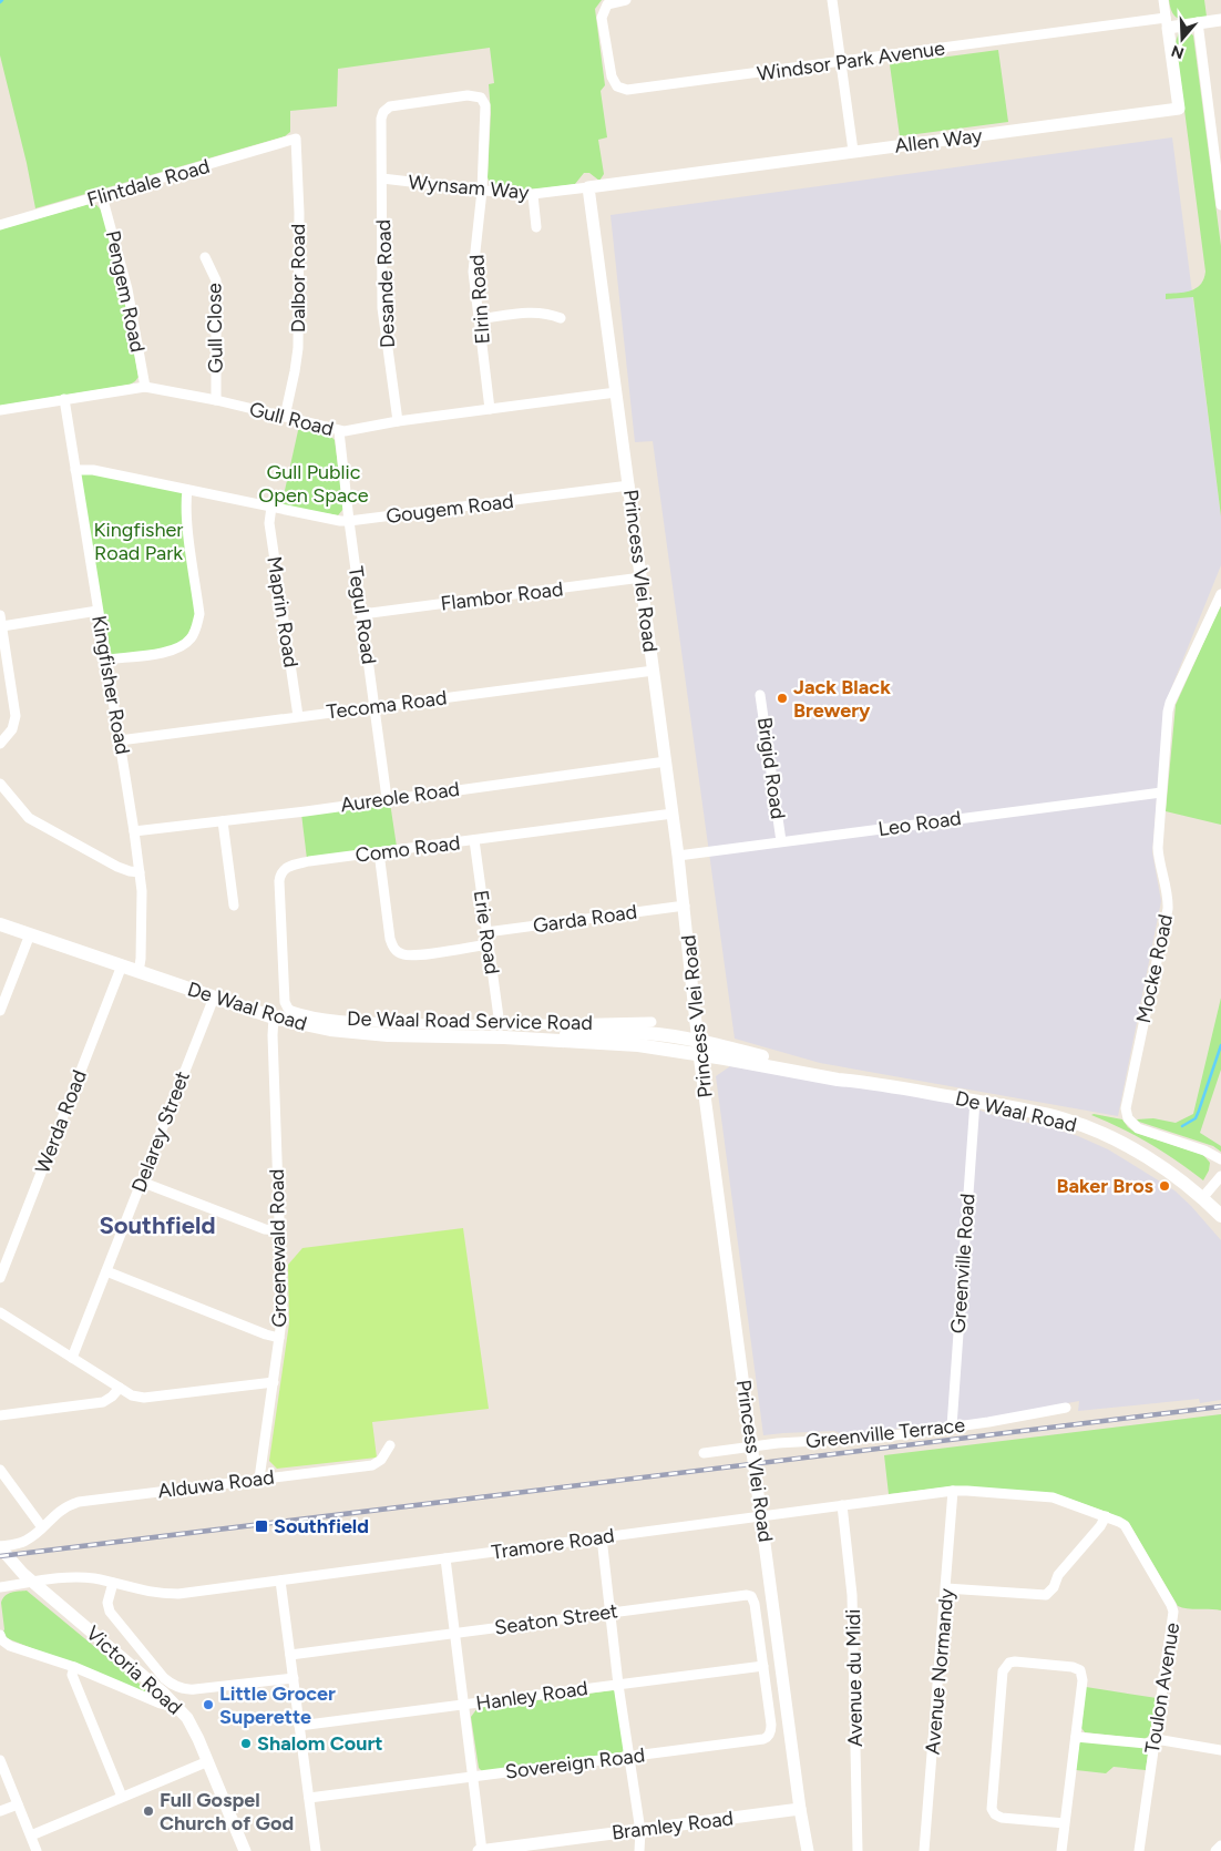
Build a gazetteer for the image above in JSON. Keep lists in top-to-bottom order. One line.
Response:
{"streets":{"main road":["De Waal Road"],"street":["Windsor Park Avenue","Allen Way","Flintdale Road","Wynsam Way","Dalbor Road","Desande Road","Pengem Road","Elrin Road","Gull Close","Gull Road","Gougem Road","Princess Vlei Road","Flambor Road","Maprin Road","Tegul Road","Kingfisher Road","Tecoma Road","Brigid Road","Aureole Road","Leo Road","Como Road","Garda Road","Erie Road","Mocke Road","De Waal Road Service Road","Werda Road","Delarey Street","Groenewald Road","Greenville Road","Greenville Terrace","Alduwa Road","Tramore Road","Seaton Street","Victoria Road","Avenue Normandy","Avenue du Midi","Toulon Avenue","Hanley Road","Sovereign Road","Bramley Road"]},"crossings":[["Windsor Park Avenue","Allen Way"],["Allen Way","Wynsam Way"],["Allen Way","Princess Vlei Road"],["Flintdale Road","Dalbor Road"],["Flintdale Road","Pengem Road"],["Wynsam Way","Desande Road"],["Wynsam Way","Elrin Road"],["Wynsam Way","Princess Vlei Road"],["Dalbor Road","Gull Road"],["Desande Road","Elrin Road"],["Desande Road","Gull Road"],["Pengem Road","Gull Road"],["Elrin Road","Gull Road"],["Gull Close","Gull Road"],["Gull Road","Princess Vlei Road"],["Gull Road","Tegul Road"],["Gull Road","Kingfisher Road"],["Gougem Road","Princess Vlei Road"],["Gougem Road","Maprin Road"],["Gougem Road","Tegul Road"],["Gougem Road","Kingfisher Road"],["Princess Vlei Road","Flambor Road"],["Princess Vlei Road","Tecoma Road"],["Princess Vlei Road","Aureole Road"],["Princess Vlei Road","Leo Road"],["Princess Vlei Road","Como Road"],["Princess Vlei Road","Garda Road"],["Princess Vlei Road","De Waal Road"],["Princess Vlei Road","Bramley Road"],["Flambor Road","Tegul Road"],["Maprin Road","Tecoma Road"],["Tegul Road","Tecoma Road"],["Tegul Road","Aureole Road"],["Kingfisher Road","Tecoma Road"],["Kingfisher Road","Aureole Road"],["Kingfisher Road","De Waal Road"],["Brigid Road","Leo Road"],["Leo Road","Mocke Road"],["Como Road","Erie Road"],["Como Road","De Waal Road Service Road"],["Garda Road","Erie Road"],["Erie Road","De Waal Road"],["Erie Road","De Waal Road Service Road"],["De Waal Road","De Waal Road Service Road"],["De Waal Road","Werda Road"],["De Waal Road","Delarey Street"],["De Waal Road","Groenewald Road"],["De Waal Road","Greenville Road"],["Groenewald Road","Alduwa Road"],["Greenville Road","Greenville Terrace"],["Alduwa Road","Victoria Road"],["Tramore Road","Avenue Normandy"],["Tramore Road","Avenue du Midi"],["Tramore Road","Toulon Avenue"],["Seaton Street","Hanley Road"],["Seaton Street","Sovereign Road"],["Hanley Road","Sovereign Road"]],"districts":["Southfield"],"parks":["Gull Public Open Space","Kingfisher Road Park"],"places":{"other":["Jack Black Brewery","Baker Bros","Little Grocer Superette","Shalom Court","Full Gospel Church of God"],"transit":["Southfield"]},"north":"bottom"}
